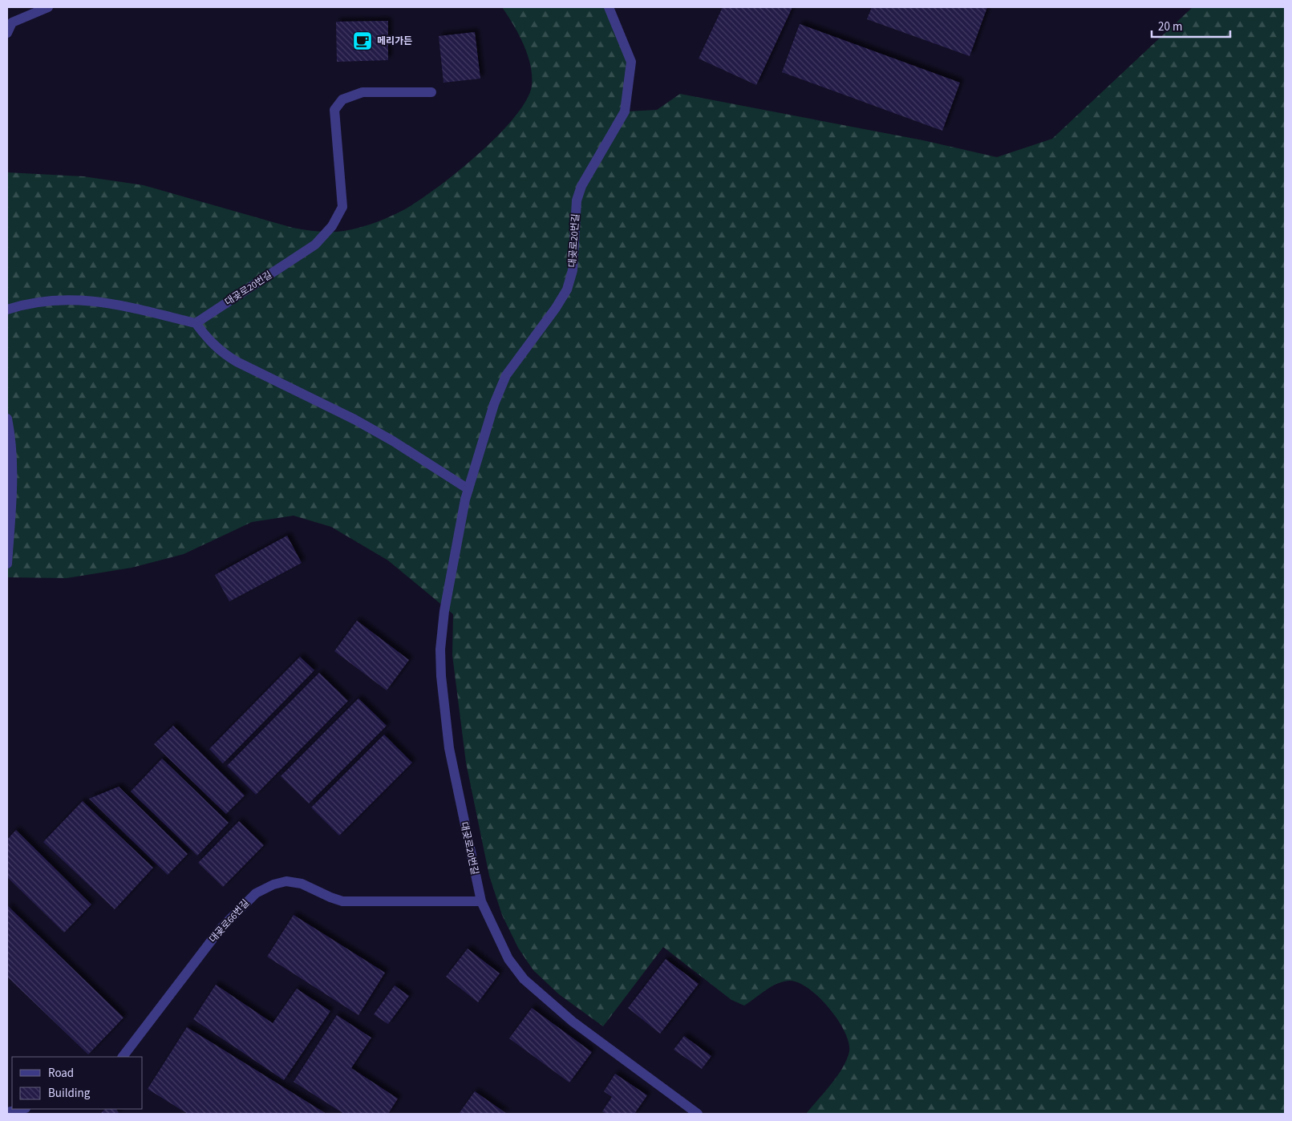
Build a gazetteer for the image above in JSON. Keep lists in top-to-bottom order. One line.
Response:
{"streets":{"street":["대곶로20번길","대곶로66번길"]},"crossings":[["대곶로20번길","대곶로66번길"]],"places":{"cafe":["메리가든"]},"legend":["Road","Building"],"scale_bar":"20 m"}
